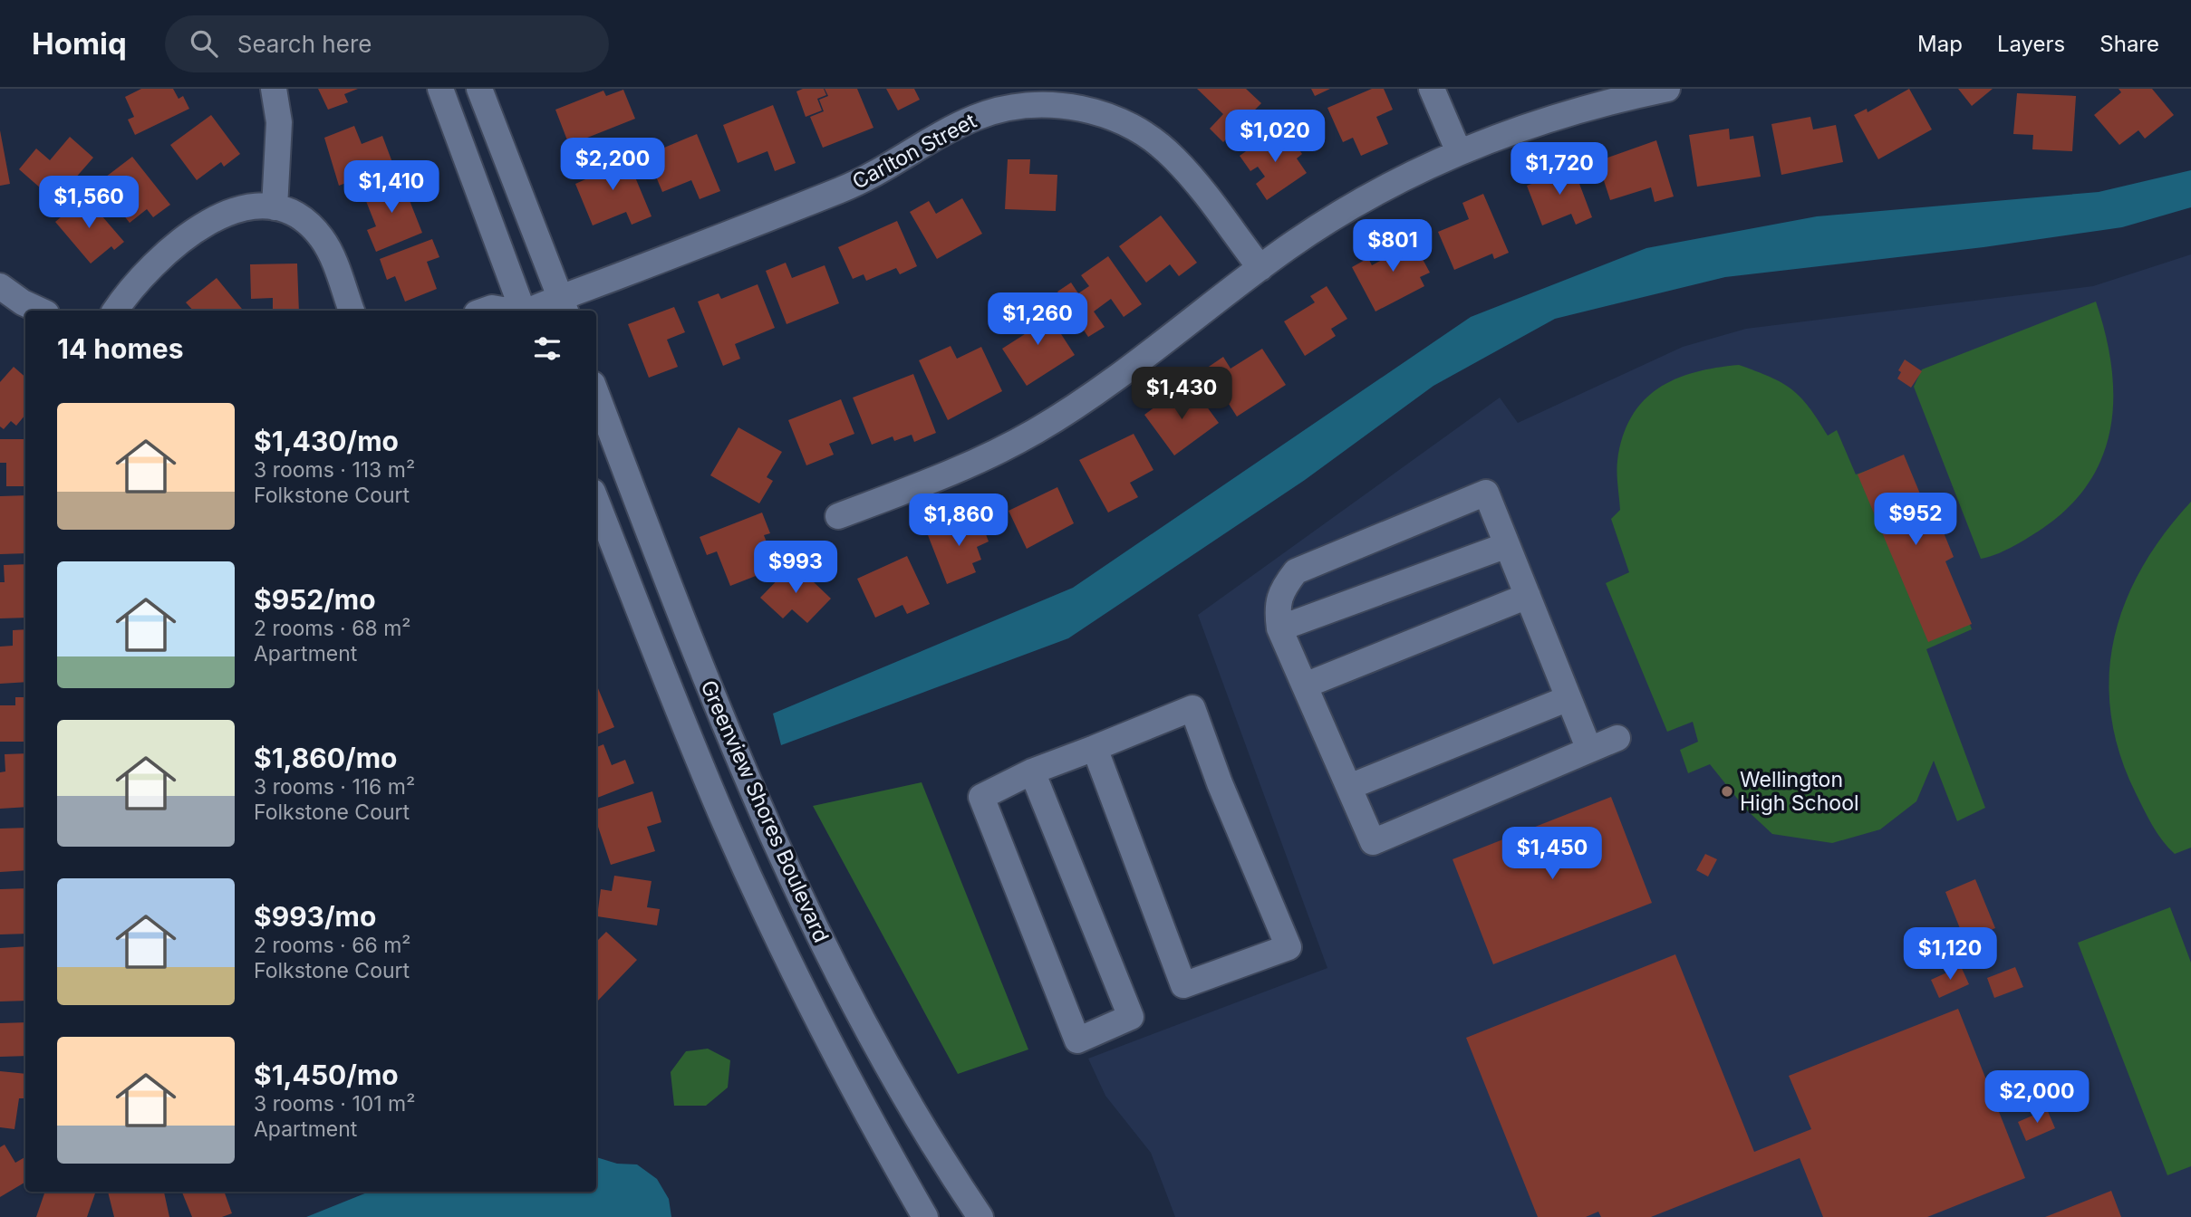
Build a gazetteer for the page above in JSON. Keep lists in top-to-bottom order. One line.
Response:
{"streets":{"street":["Carlton Street","Greenview Shores Boulevard"]},"places":["Wellington High School"],"page":{"header":"Homiq","search":"Search here","nav":["Map","Layers","Share"],"price":["$1,020","$2,200","$1,720","$1,410","$1,560","$801","$1,260","$1,430","$952","$1,860","$993","$1,450","$1,120","$2,000"],"heading":"14 homes","list":[{"name":"$1,430/mo","note":"3 rooms · 113 m² · Folkstone Court"},{"name":"$952/mo","note":"2 rooms · 68 m² · Apartment"},{"name":"$1,860/mo","note":"3 rooms · 116 m² · Folkstone Court"},{"name":"$993/mo","note":"2 rooms · 66 m² · Folkstone Court"},{"name":"$1,450/mo","note":"3 rooms · 101 m² · Apartment"}]}}
